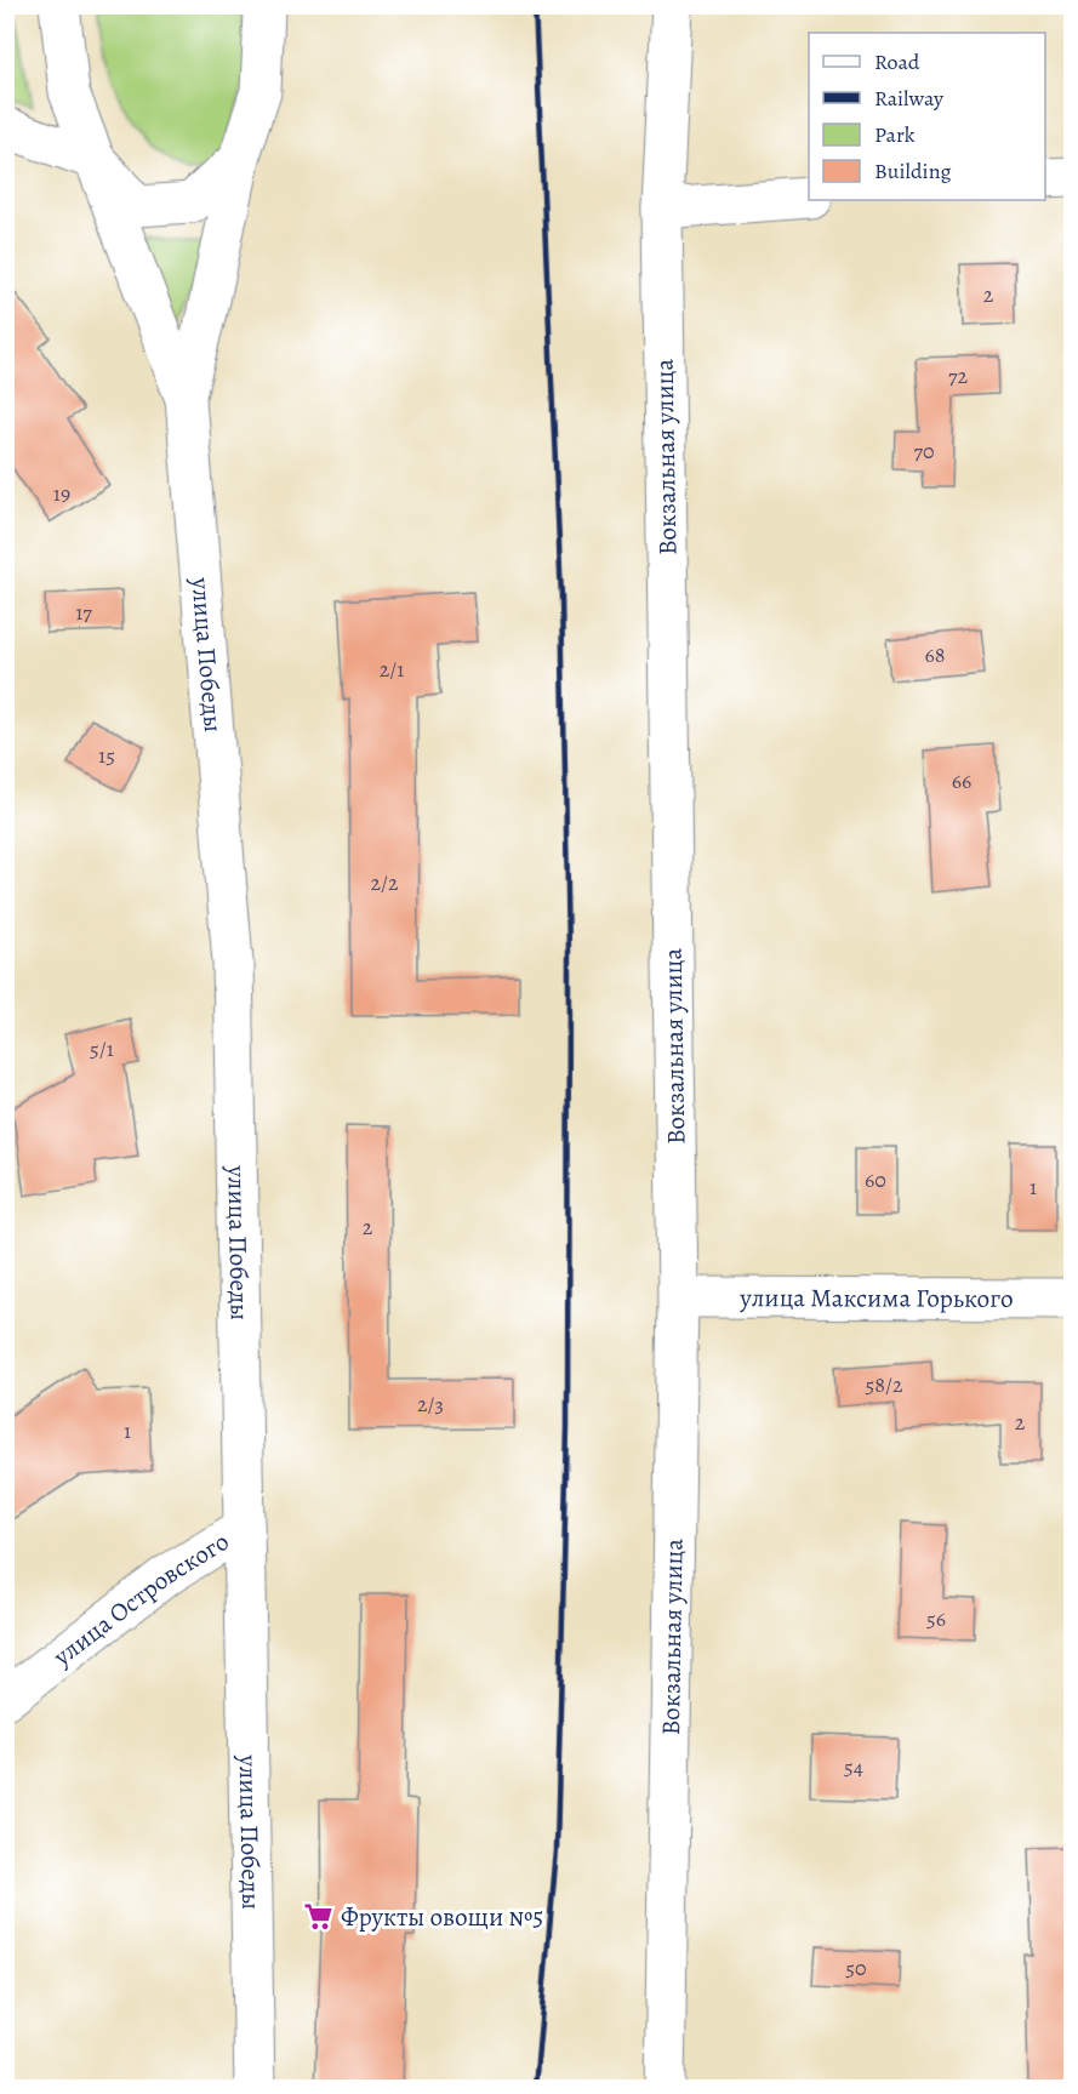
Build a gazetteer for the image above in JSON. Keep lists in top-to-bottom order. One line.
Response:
{"streets":{"street":["Вокзальная улица","улица Победы","улица Максима Горького","улица Островского"]},"crossings":[["Вокзальная улица","улица Максима Горького"],["улица Победы","улица Островского"]],"places":{"supermarket":["Фрукты овощи №5"]},"house_numbers":["2","72","70","19","17","68","2/1","15","66","2/2","5/1","60","1","2","58/2","2/3","2","1","56","54","50"],"legend":["Road","Railway","Park","Building"]}
